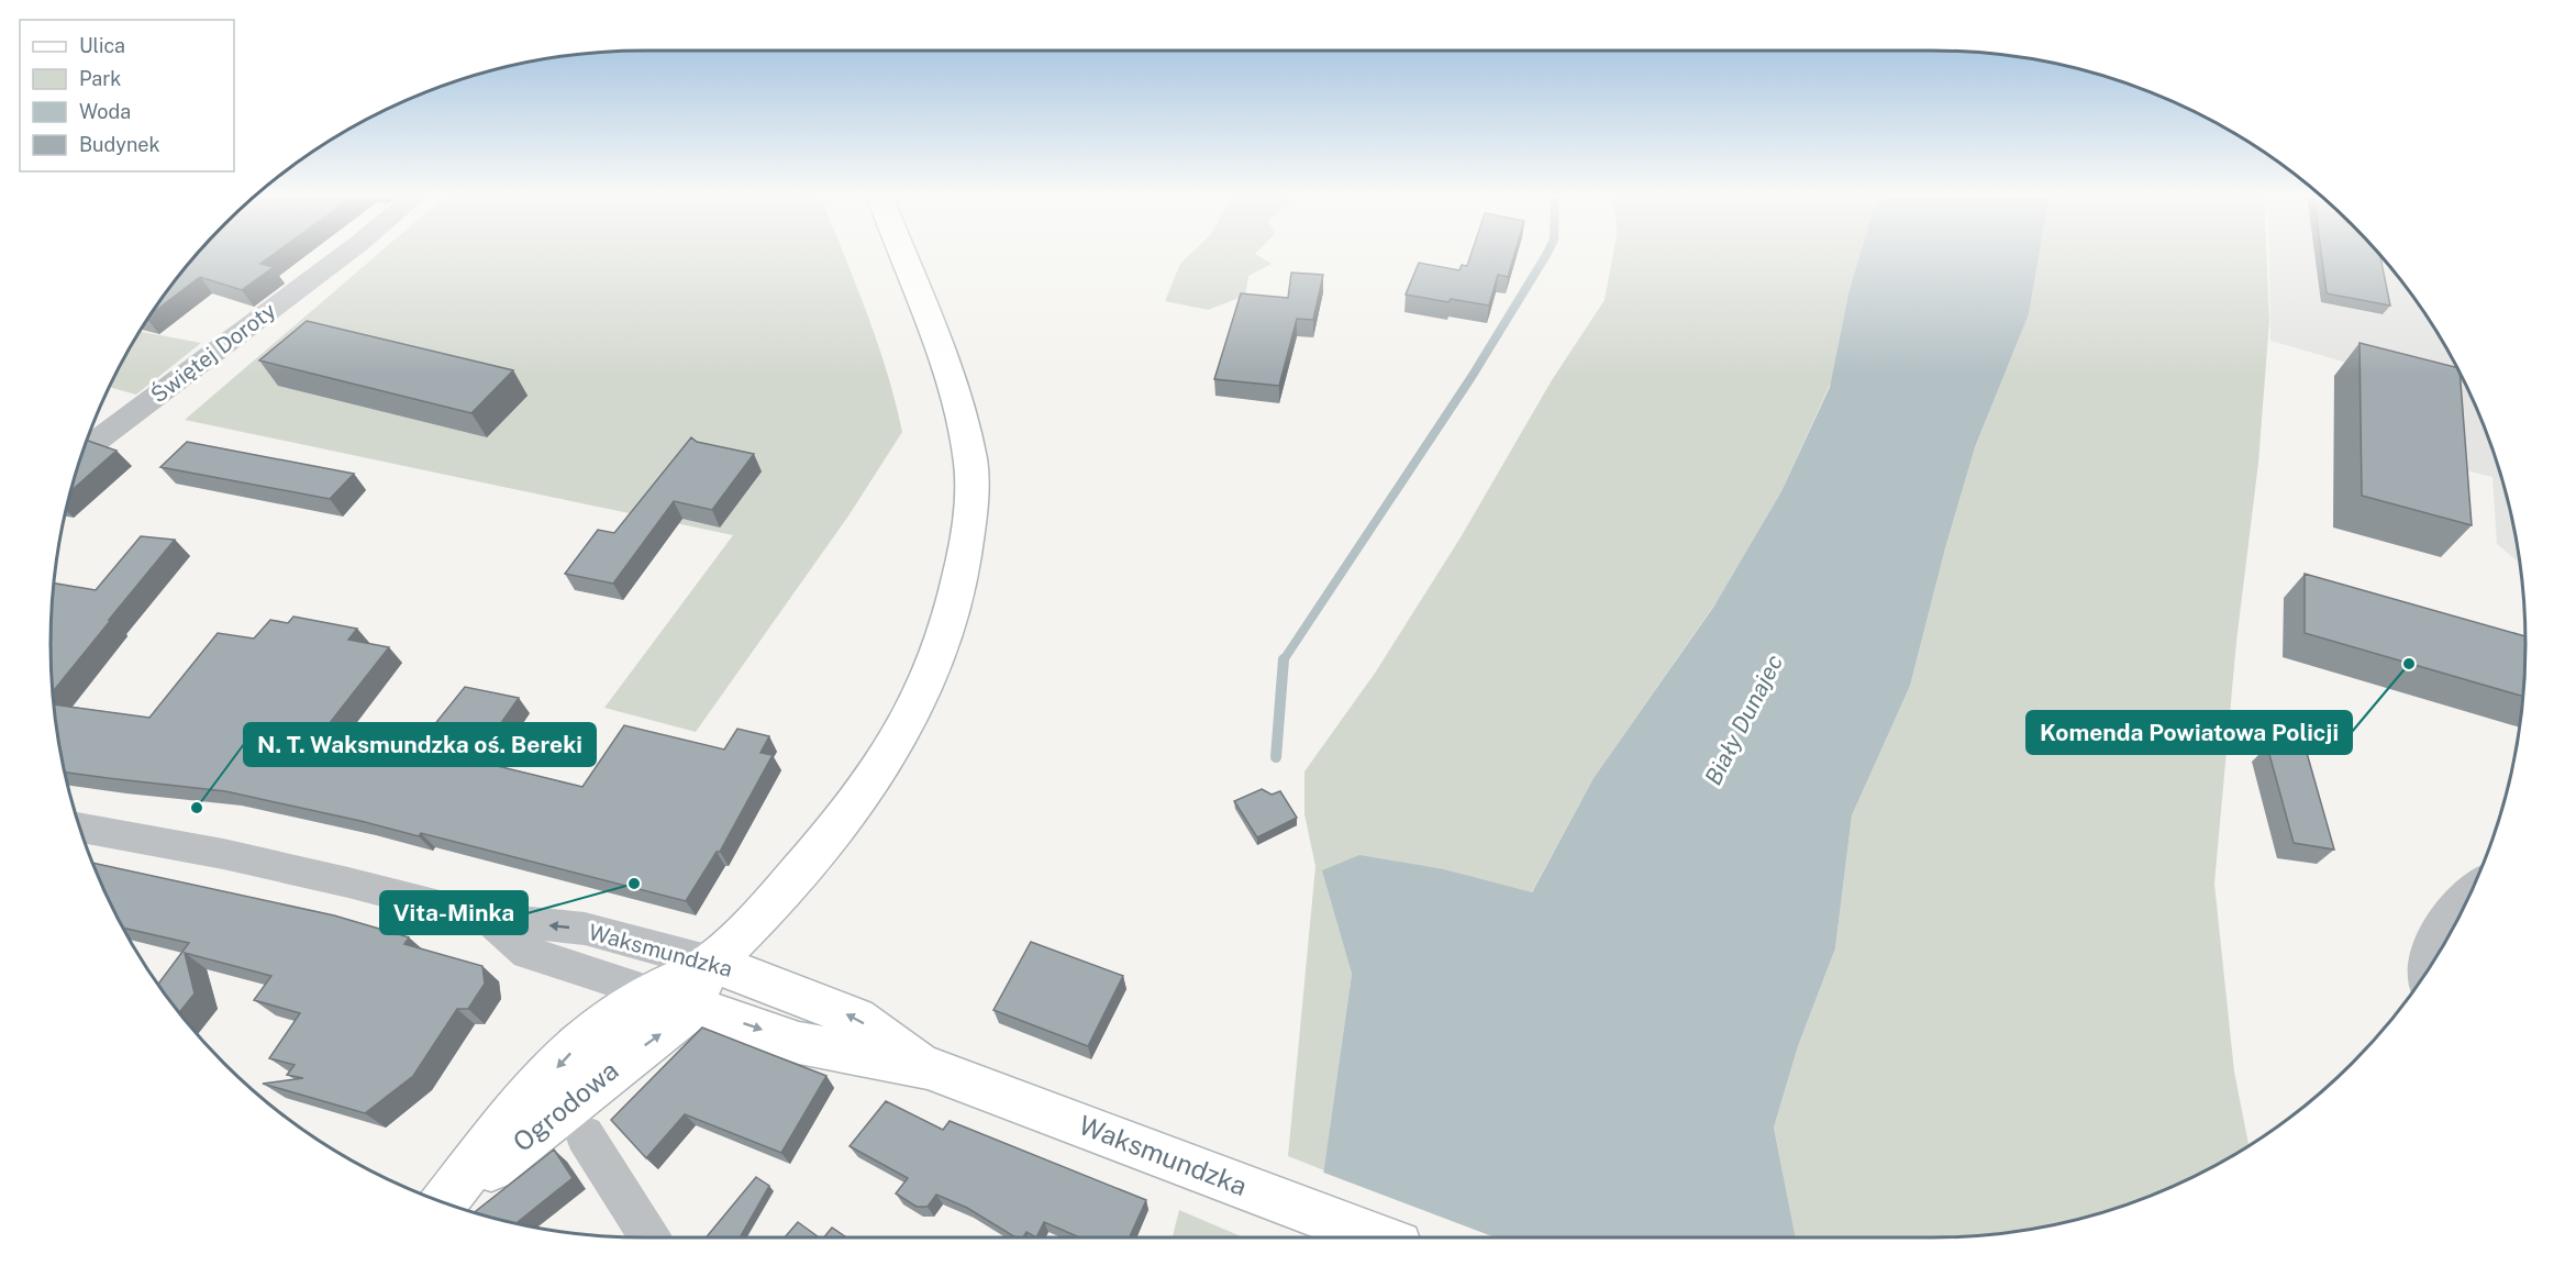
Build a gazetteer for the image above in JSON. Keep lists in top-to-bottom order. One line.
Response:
{"streets":{"street":["Świętej Doroty","Waksmundzka","Ogrodowa"]},"crossings":[["Waksmundzka","Ogrodowa"]],"water":["Biały Dunajec"],"places":["Komenda Powiatowa Policji","N. T. Waksmundzka oś. Bereki","Vita-Minka"],"legend":["Ulica","Park","Woda","Budynek"]}
